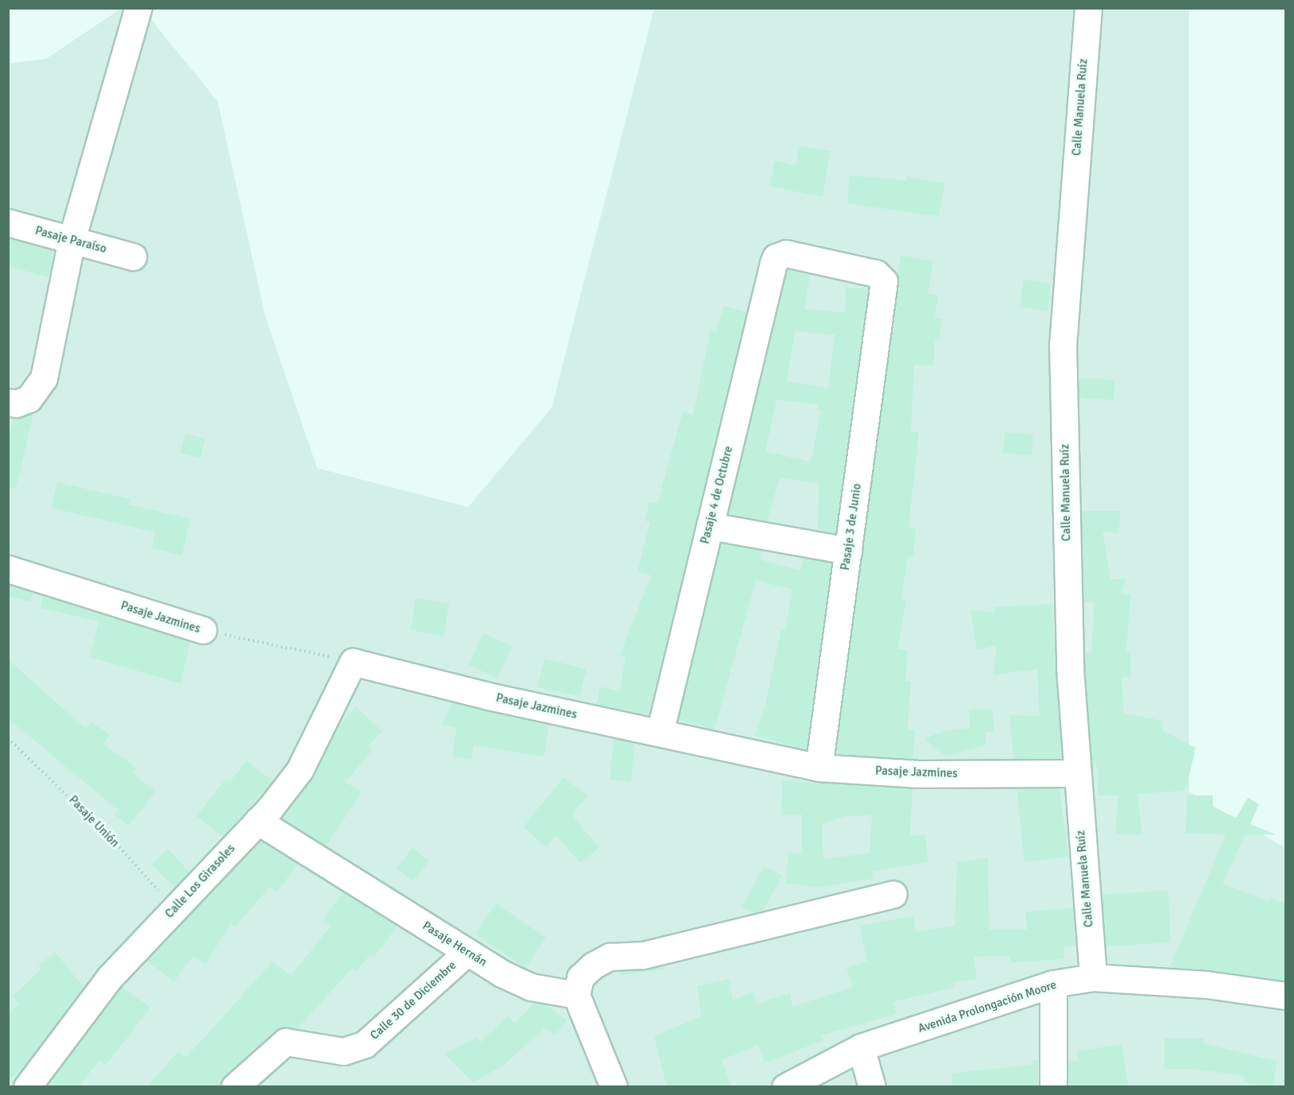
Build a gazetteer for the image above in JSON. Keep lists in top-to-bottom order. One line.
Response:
{"streets":{"street":["Calle Manuela Ruíz","Pasaje Paraíso","Pasaje 4 de Octubre","Pasaje 3 de Junio","Pasaje Jazmines","Calle Los Girasoles","Pasaje Hernán","Calle 30 de Diciembre","Avenida Prolongación Moore"],"path":["Pasaje Unión"]},"crossings":[["Calle Manuela Ruíz","Pasaje Jazmines"],["Calle Manuela Ruíz","Avenida Prolongación Moore"],["Pasaje 4 de Octubre","Pasaje 3 de Junio"],["Pasaje 4 de Octubre","Pasaje Jazmines"],["Pasaje 3 de Junio","Pasaje Jazmines"],["Pasaje Jazmines","Calle Los Girasoles"],["Pasaje Unión","Calle Los Girasoles"],["Calle Los Girasoles","Pasaje Hernán"],["Pasaje Hernán","Calle 30 de Diciembre"]]}
